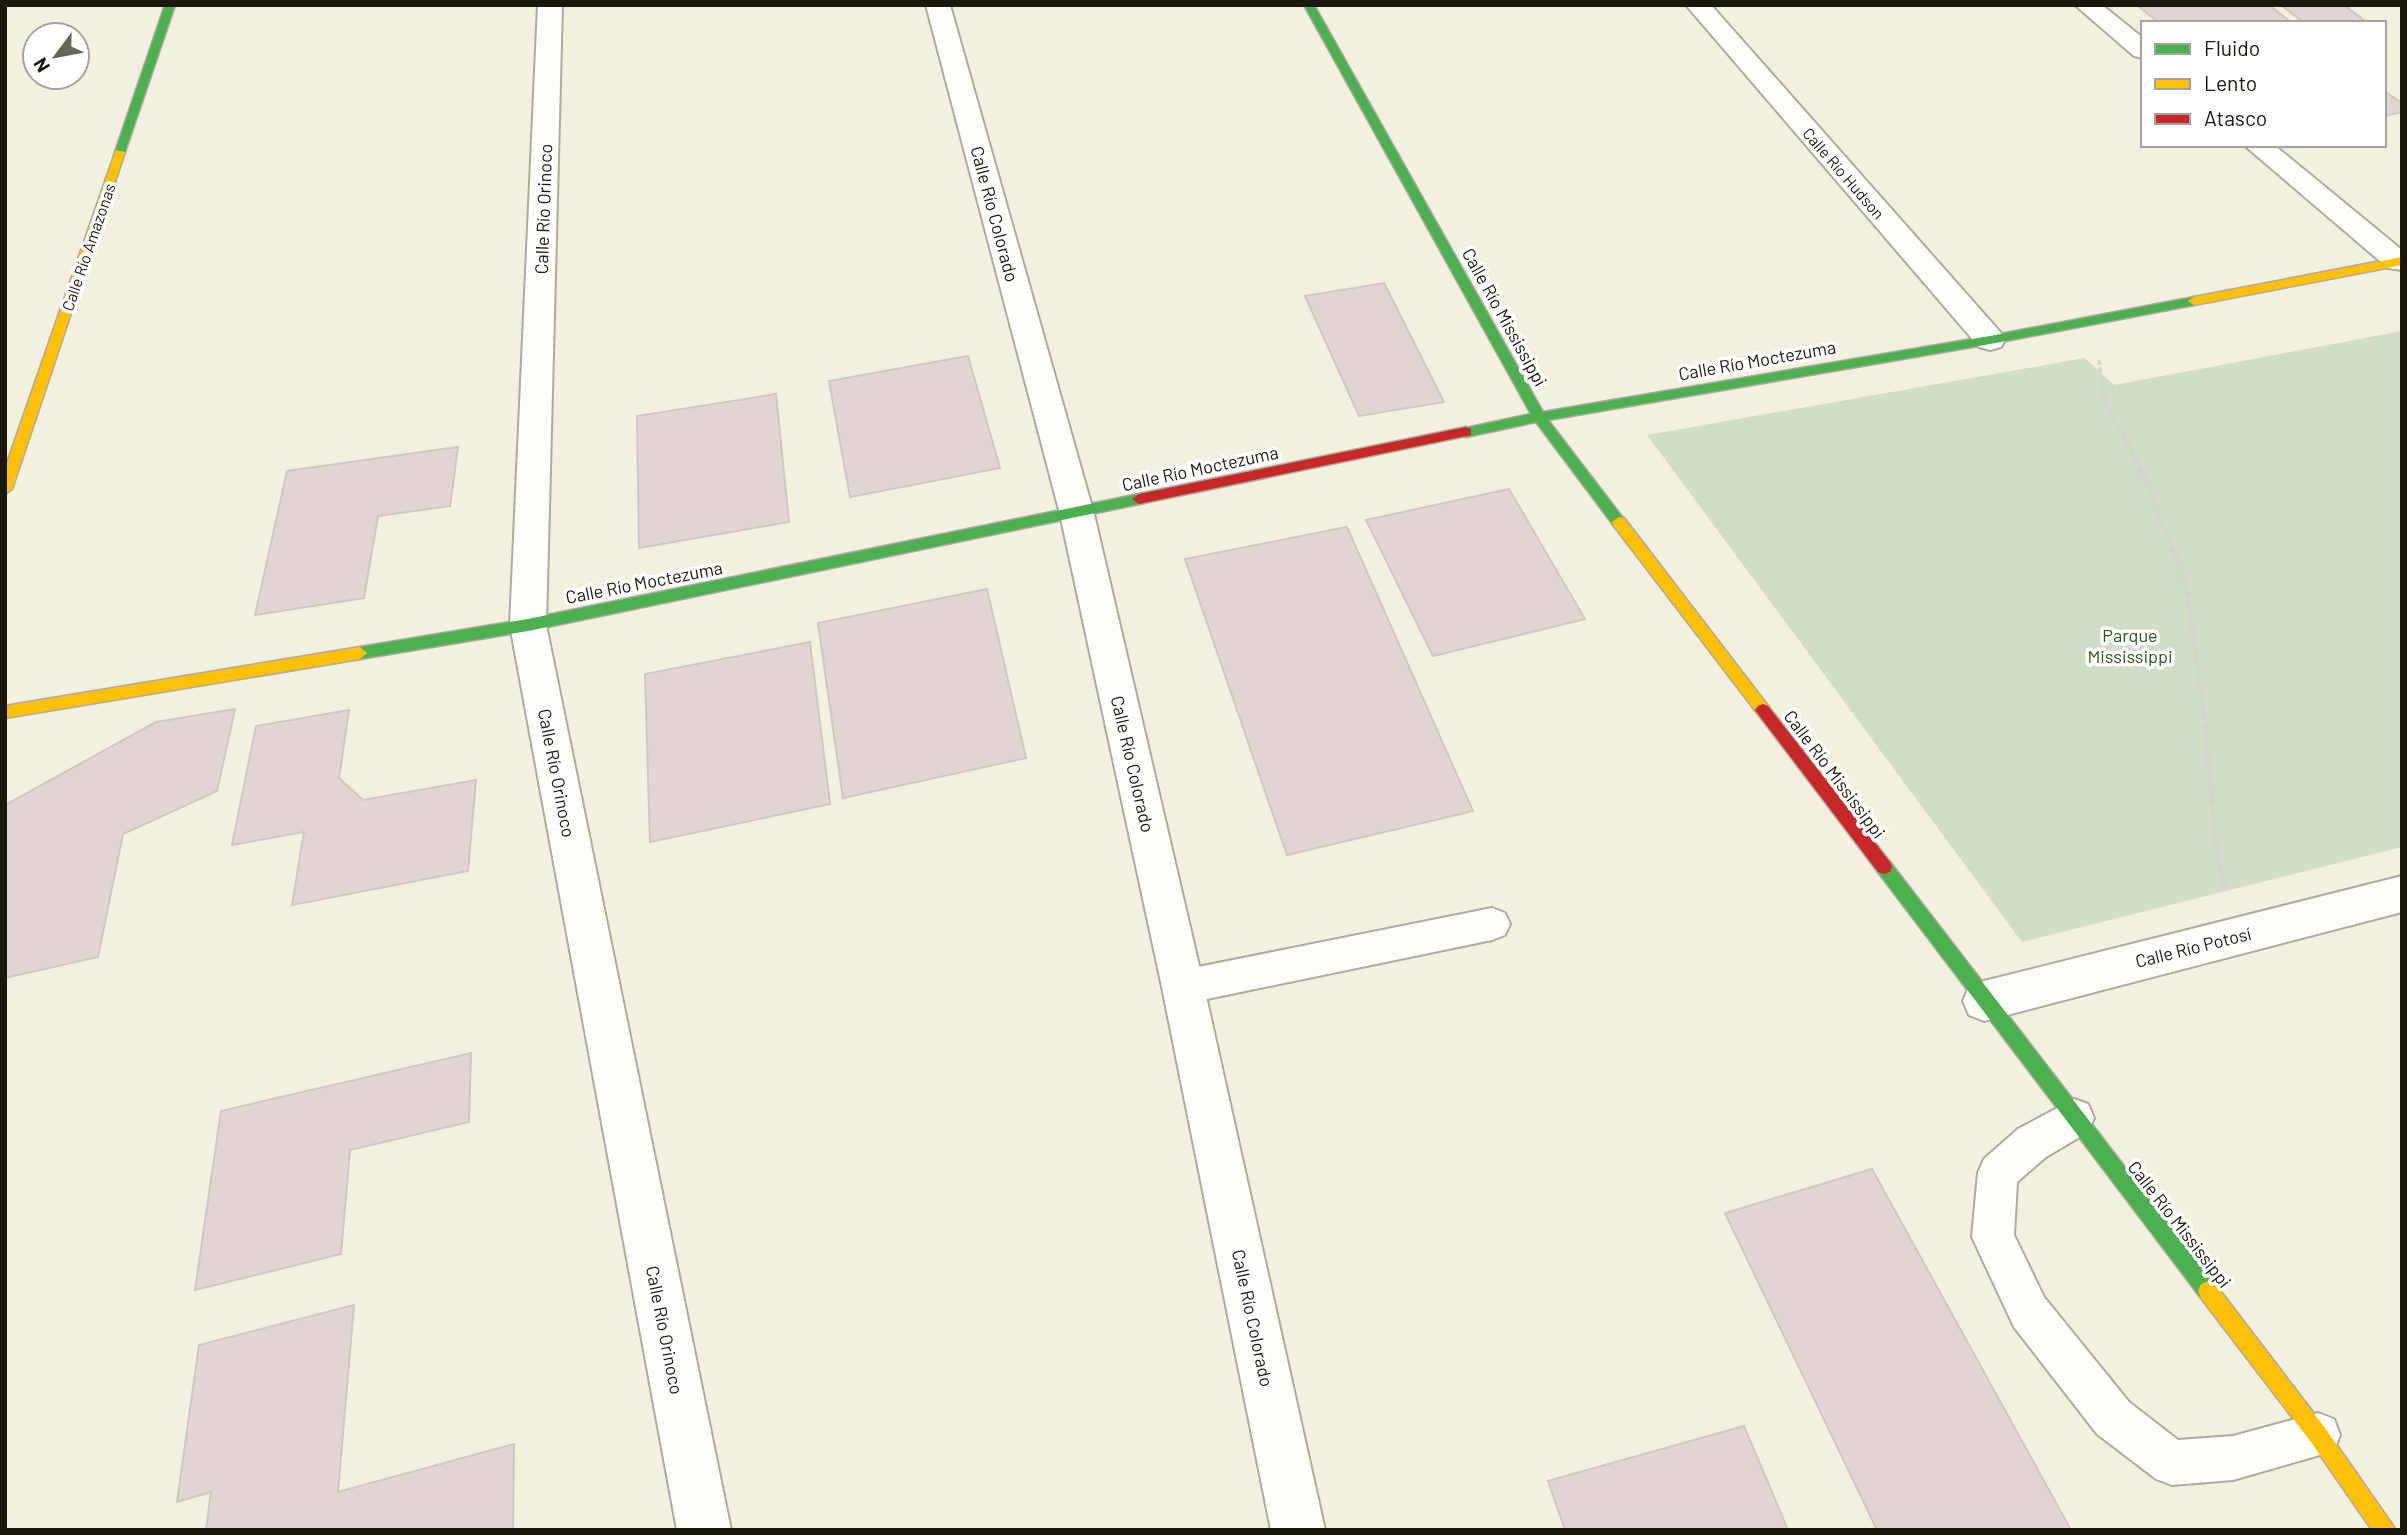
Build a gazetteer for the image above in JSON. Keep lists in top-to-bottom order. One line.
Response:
{"streets":{"street":["Calle Río Hudson","Calle Río Orinoco","Calle Río Colorado","Calle Río Amazonas","Calle Río Mississippi","Calle Río Moctezuma","Calle Río Potosí"]},"crossings":[["Calle Río Hudson","Calle Río Moctezuma"],["Calle Río Orinoco","Calle Río Moctezuma"],["Calle Río Colorado","Calle Río Moctezuma"],["Calle Río Mississippi","Calle Río Moctezuma"],["Calle Río Mississippi","Calle Río Potosí"]],"parks":["Parque Mississippi"],"legend":["Fluido","Lento","Atasco"],"north":"bottom left"}
